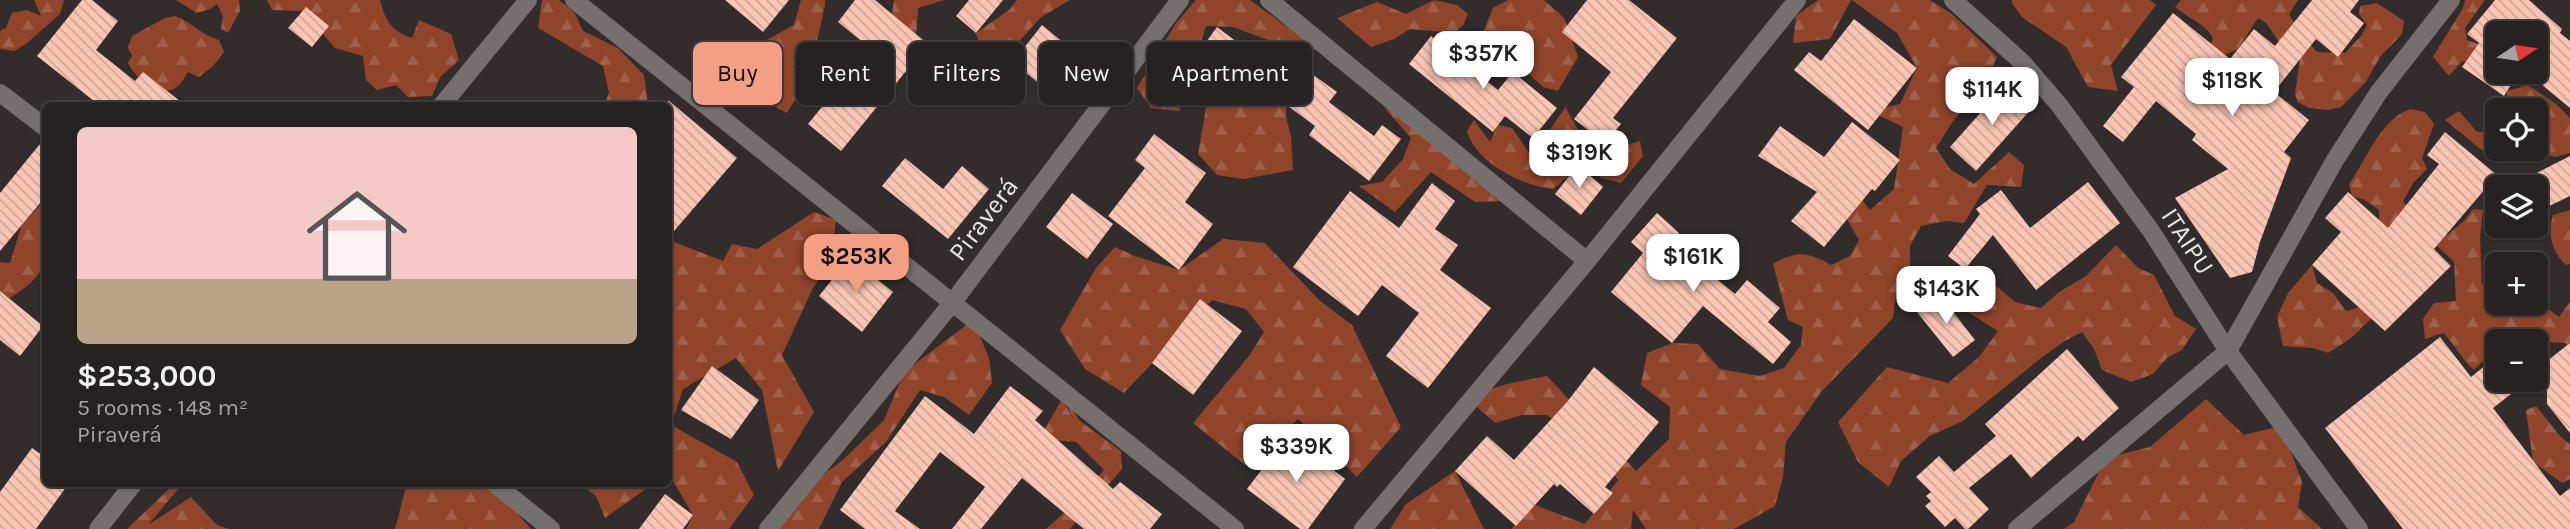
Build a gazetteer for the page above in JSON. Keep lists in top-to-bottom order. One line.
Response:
{"streets":{"street":["Piraverá","ITAIPU"]},"north":"right","page":{"map_buttons":["+","−"],"price":["$357K","$118K","$114K","$319K","$253K","$161K","$143K","$339K"],"chip":["Buy","Rent","Filters","New","Apartment"],"list":[{"name":"$253,000","note":"5 rooms · 148 m² · Piraverá"}]}}
